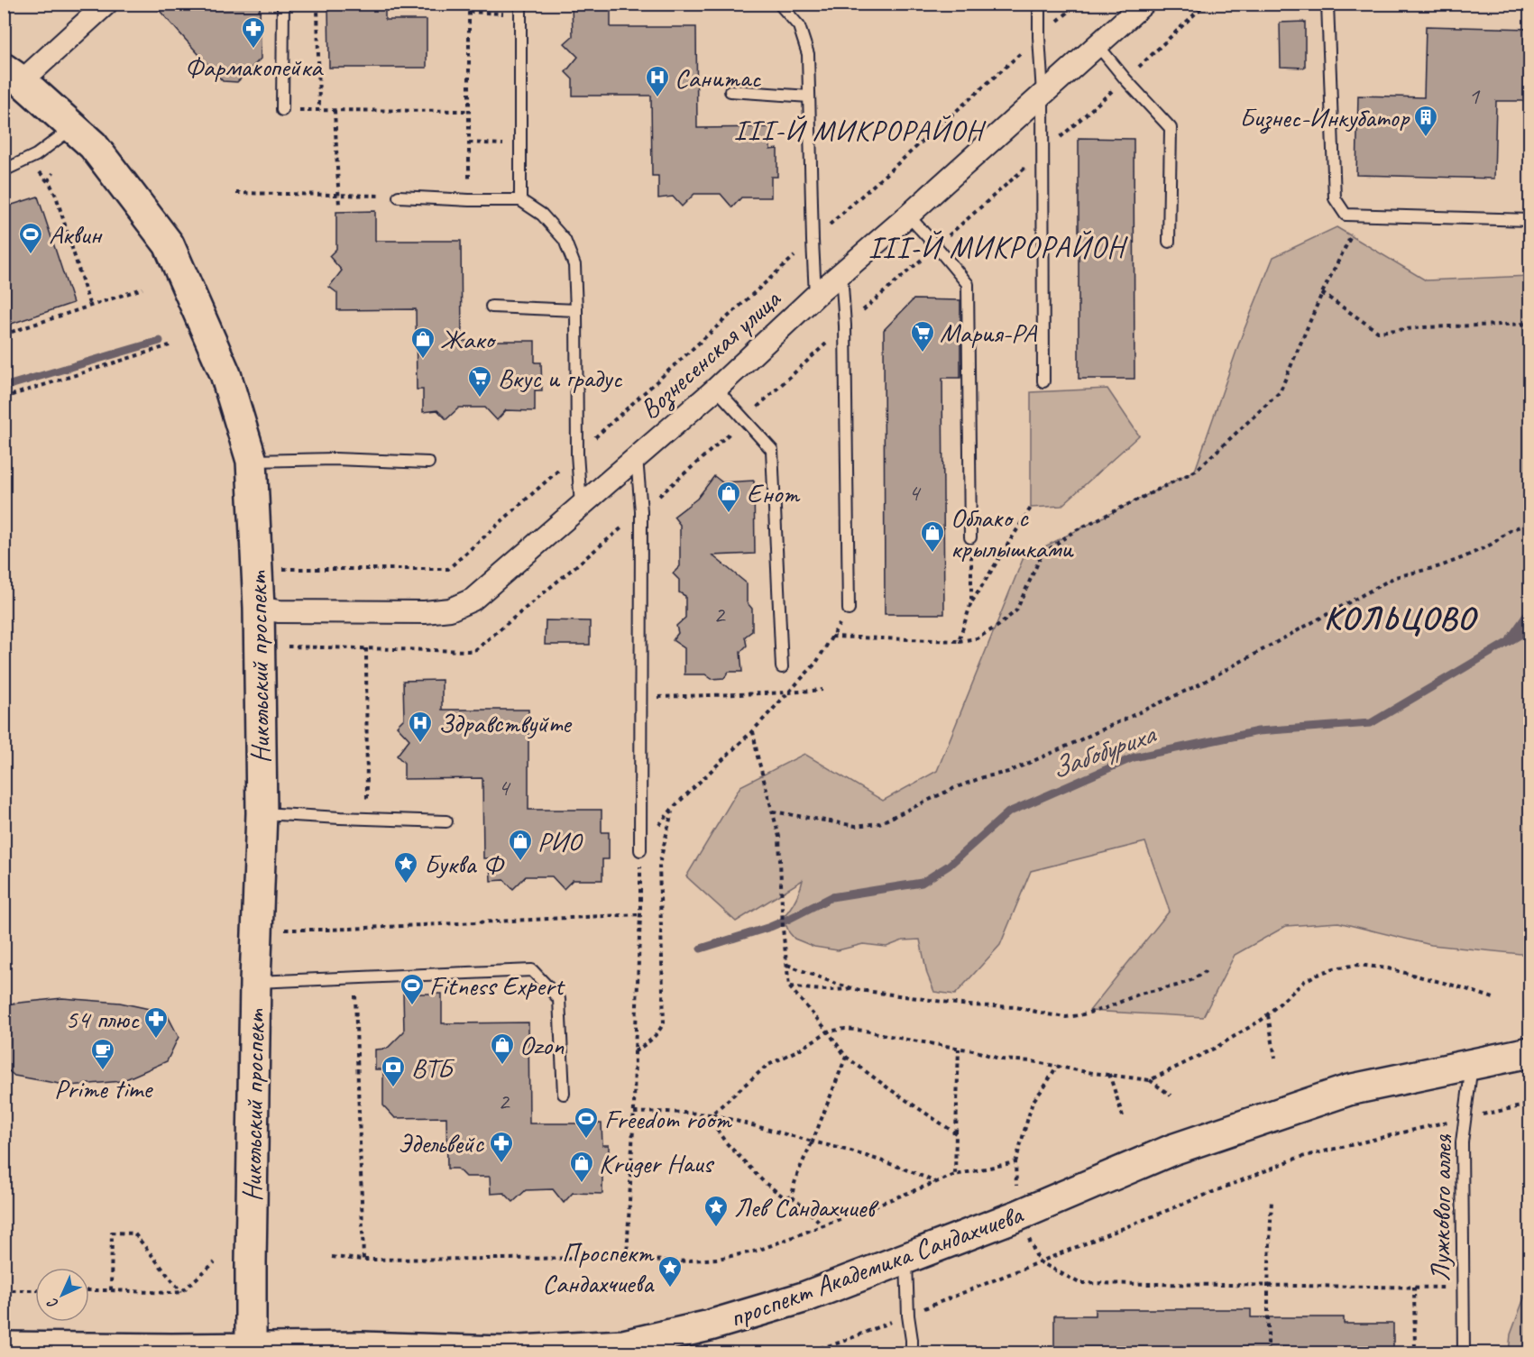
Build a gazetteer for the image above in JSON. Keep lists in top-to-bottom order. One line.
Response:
{"streets":{"main road":["Никольский проспект","проспект Академика Сандахчиева"],"street":["Вознесенская улица"],"lane":["Лужкового аллея"]},"crossings":[["Вознесенская улица","Никольский проспект"],["Никольский проспект","проспект Академика Сандахчиева"],["Лужкового аллея","проспект Академика Сандахчиева"]],"districts":["III-Й МИКРОРАЙОН","III-Й МИКРОРАЙОН","КОЛЬЦОВО"],"water":["Забобуриха"],"places":{"pharmacy":["Фармакопейка","54 плюс","Эдельвейс"],"hospital":["Санитас","Здравствуйте"],"building":["Бизнес-Инкубатор"],"sports":["Аквин","Fitness Expert","Freedom room"],"supermarket":["Мария-РА","Вкус и градус"],"shop":["Жако","Енот","Облако с крылышками","РИО","Ozon","Kruger Haus"],"place":["Буква Ф","Лев Сандахчиев","Проспект Сандахчиева"],"cafe":["Prime time"],"bank":["ВТБ"]},"house_numbers":["1","4","2","4","2"],"north":"bottom left"}
